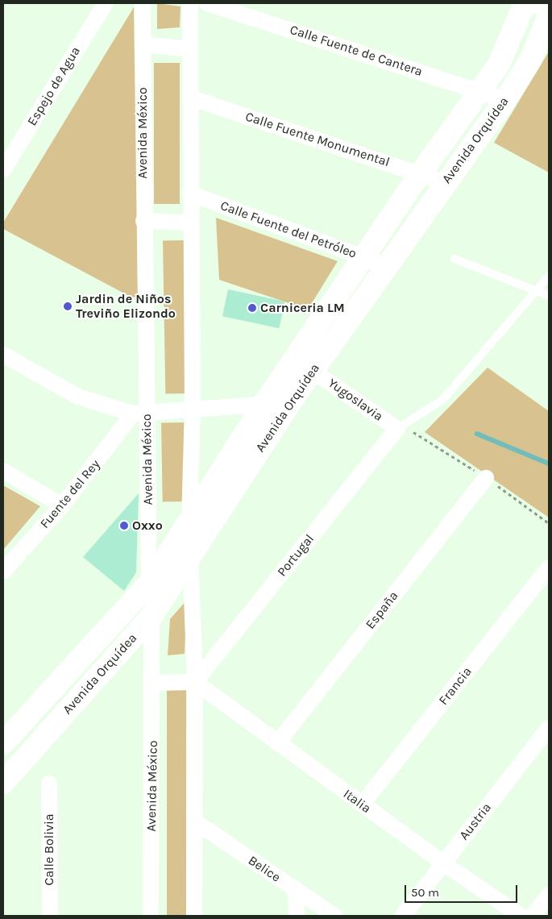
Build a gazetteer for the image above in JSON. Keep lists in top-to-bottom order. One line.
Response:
{"streets":{"street":["Calle Fuente de Cantera","Espejo de Agua","Avenida México","Calle Fuente Monumental","Avenida Orquídea","Calle Fuente del Petróleo","Yugoslavia","Fuente del Rey","Portugal","España","Francia","Italia","Austria","Calle Bolivia","Belice"]},"crossings":[["Calle Fuente de Cantera","Avenida Orquídea"],["Avenida México","Avenida Orquídea"],["Avenida México","Fuente del Rey"],["Calle Fuente Monumental","Avenida Orquídea"],["Avenida Orquídea","Calle Fuente del Petróleo"],["Avenida Orquídea","Yugoslavia"],["Yugoslavia","Portugal"],["Portugal","Italia"],["España","Italia"],["Francia","Italia"],["Italia","Austria"]],"places":["Jardin de Niños Treviño Elizondo","Carniceria LM","Oxxo"],"scale_bar":"50 m"}
